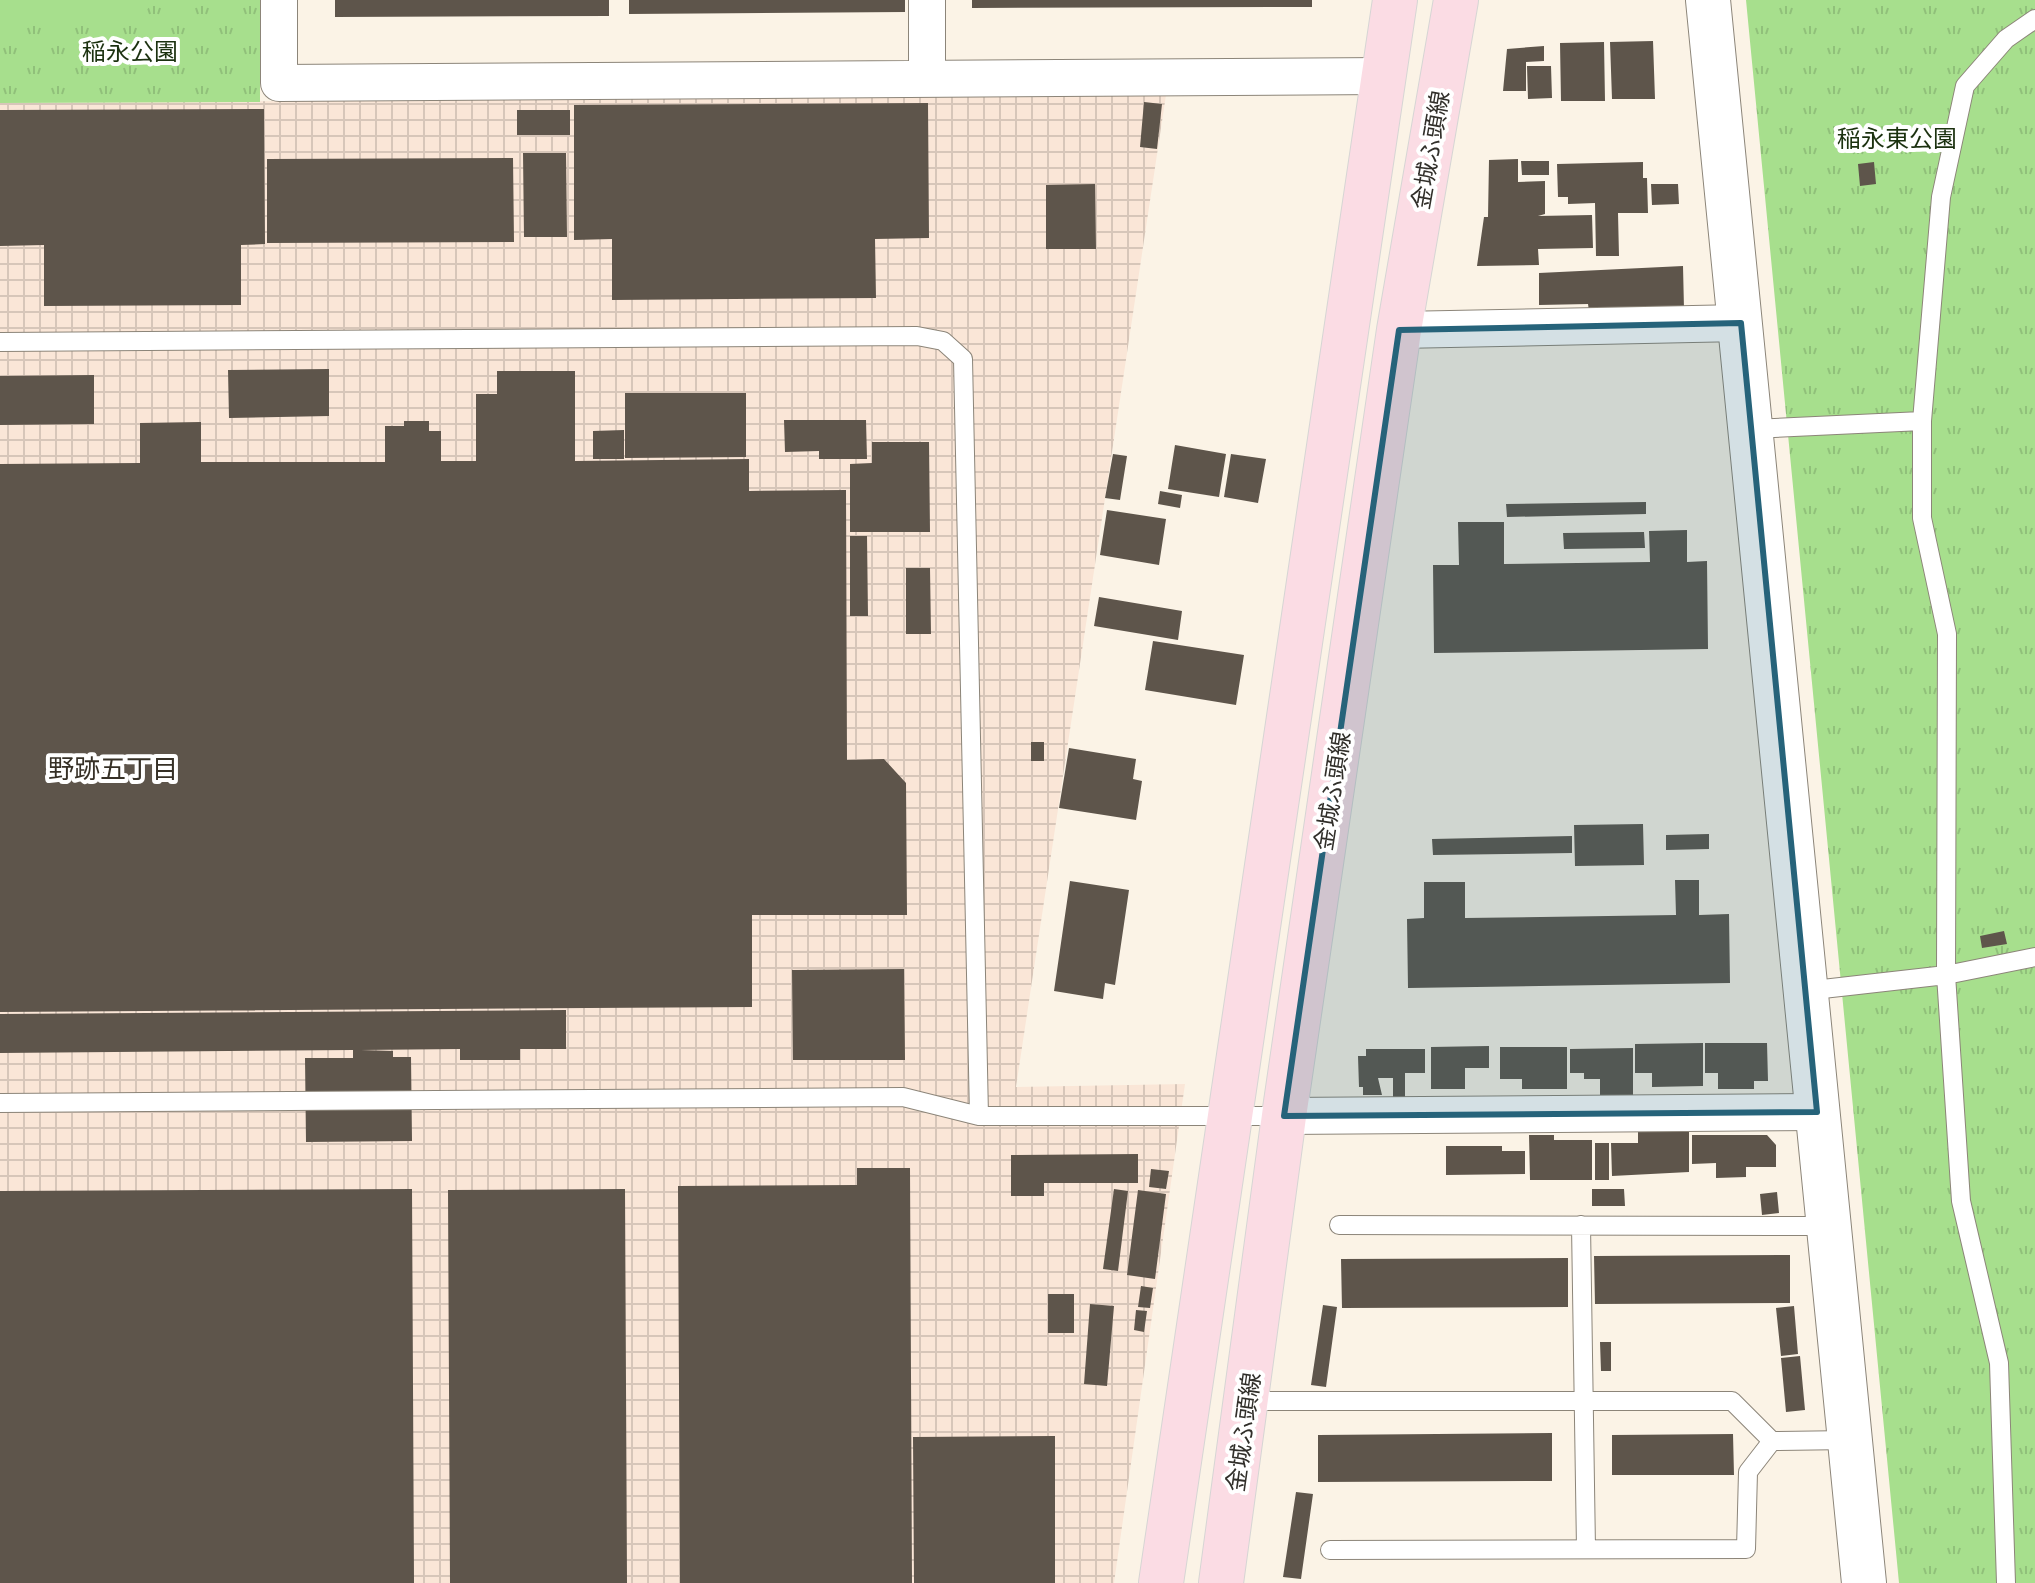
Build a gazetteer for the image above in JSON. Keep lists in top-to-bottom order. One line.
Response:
{"streets":{"main road":["金城ふ頭線"]},"districts":["野跡五丁目"],"parks":["稲永公園","稲永東公園"]}
